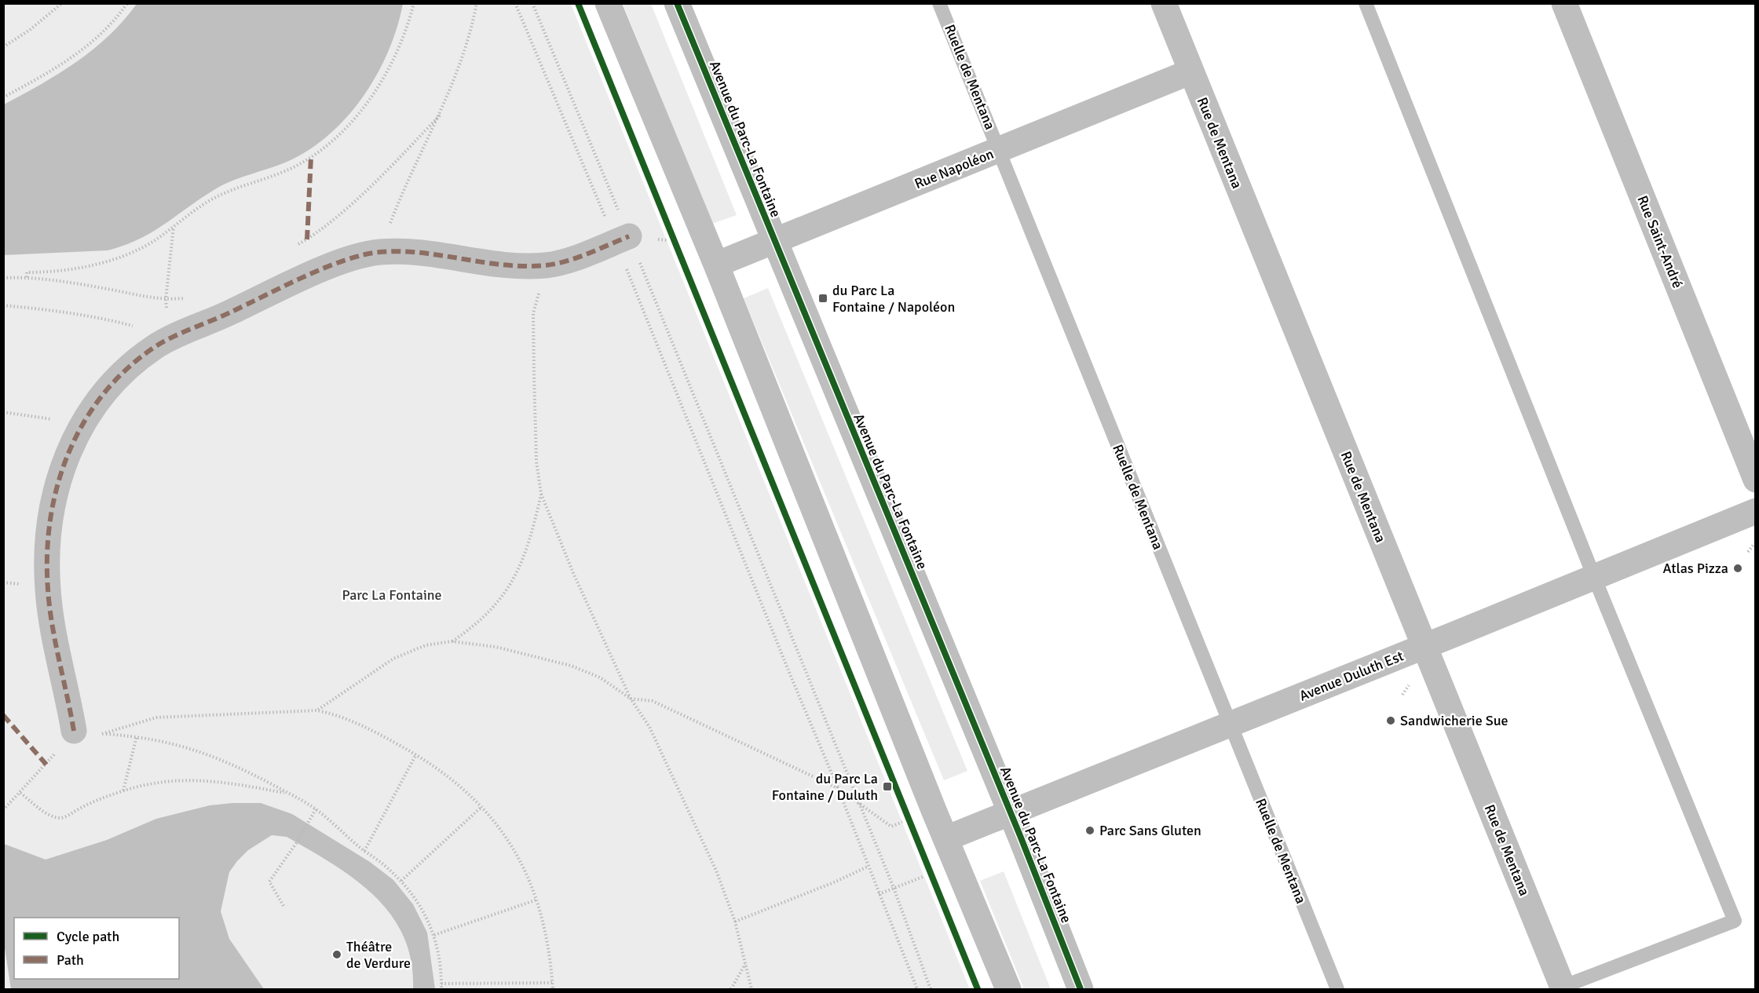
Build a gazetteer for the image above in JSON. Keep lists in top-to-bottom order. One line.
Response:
{"streets":{"street":["Avenue du Parc-La Fontaine","Rue de Mentana","Rue Napoléon","Rue Saint-André","Avenue Duluth Est"],"lane":["Ruelle de Mentana"]},"crossings":[["Ruelle de Mentana","Rue Napoléon"],["Ruelle de Mentana","Avenue Duluth Est"],["Avenue du Parc-La Fontaine","Rue Napoléon"],["Avenue du Parc-La Fontaine","Avenue Duluth Est"],["Rue de Mentana","Rue Napoléon"],["Rue de Mentana","Avenue Duluth Est"]],"parks":["Parc La Fontaine"],"places":{"transit":["du Parc La Fontaine / Napoléon","du Parc La Fontaine / Duluth"],"other":["Atlas Pizza","Sandwicherie Sue","Parc Sans Gluten","Théâtre de Verdure"]},"legend":["Cycle path","Path"]}
